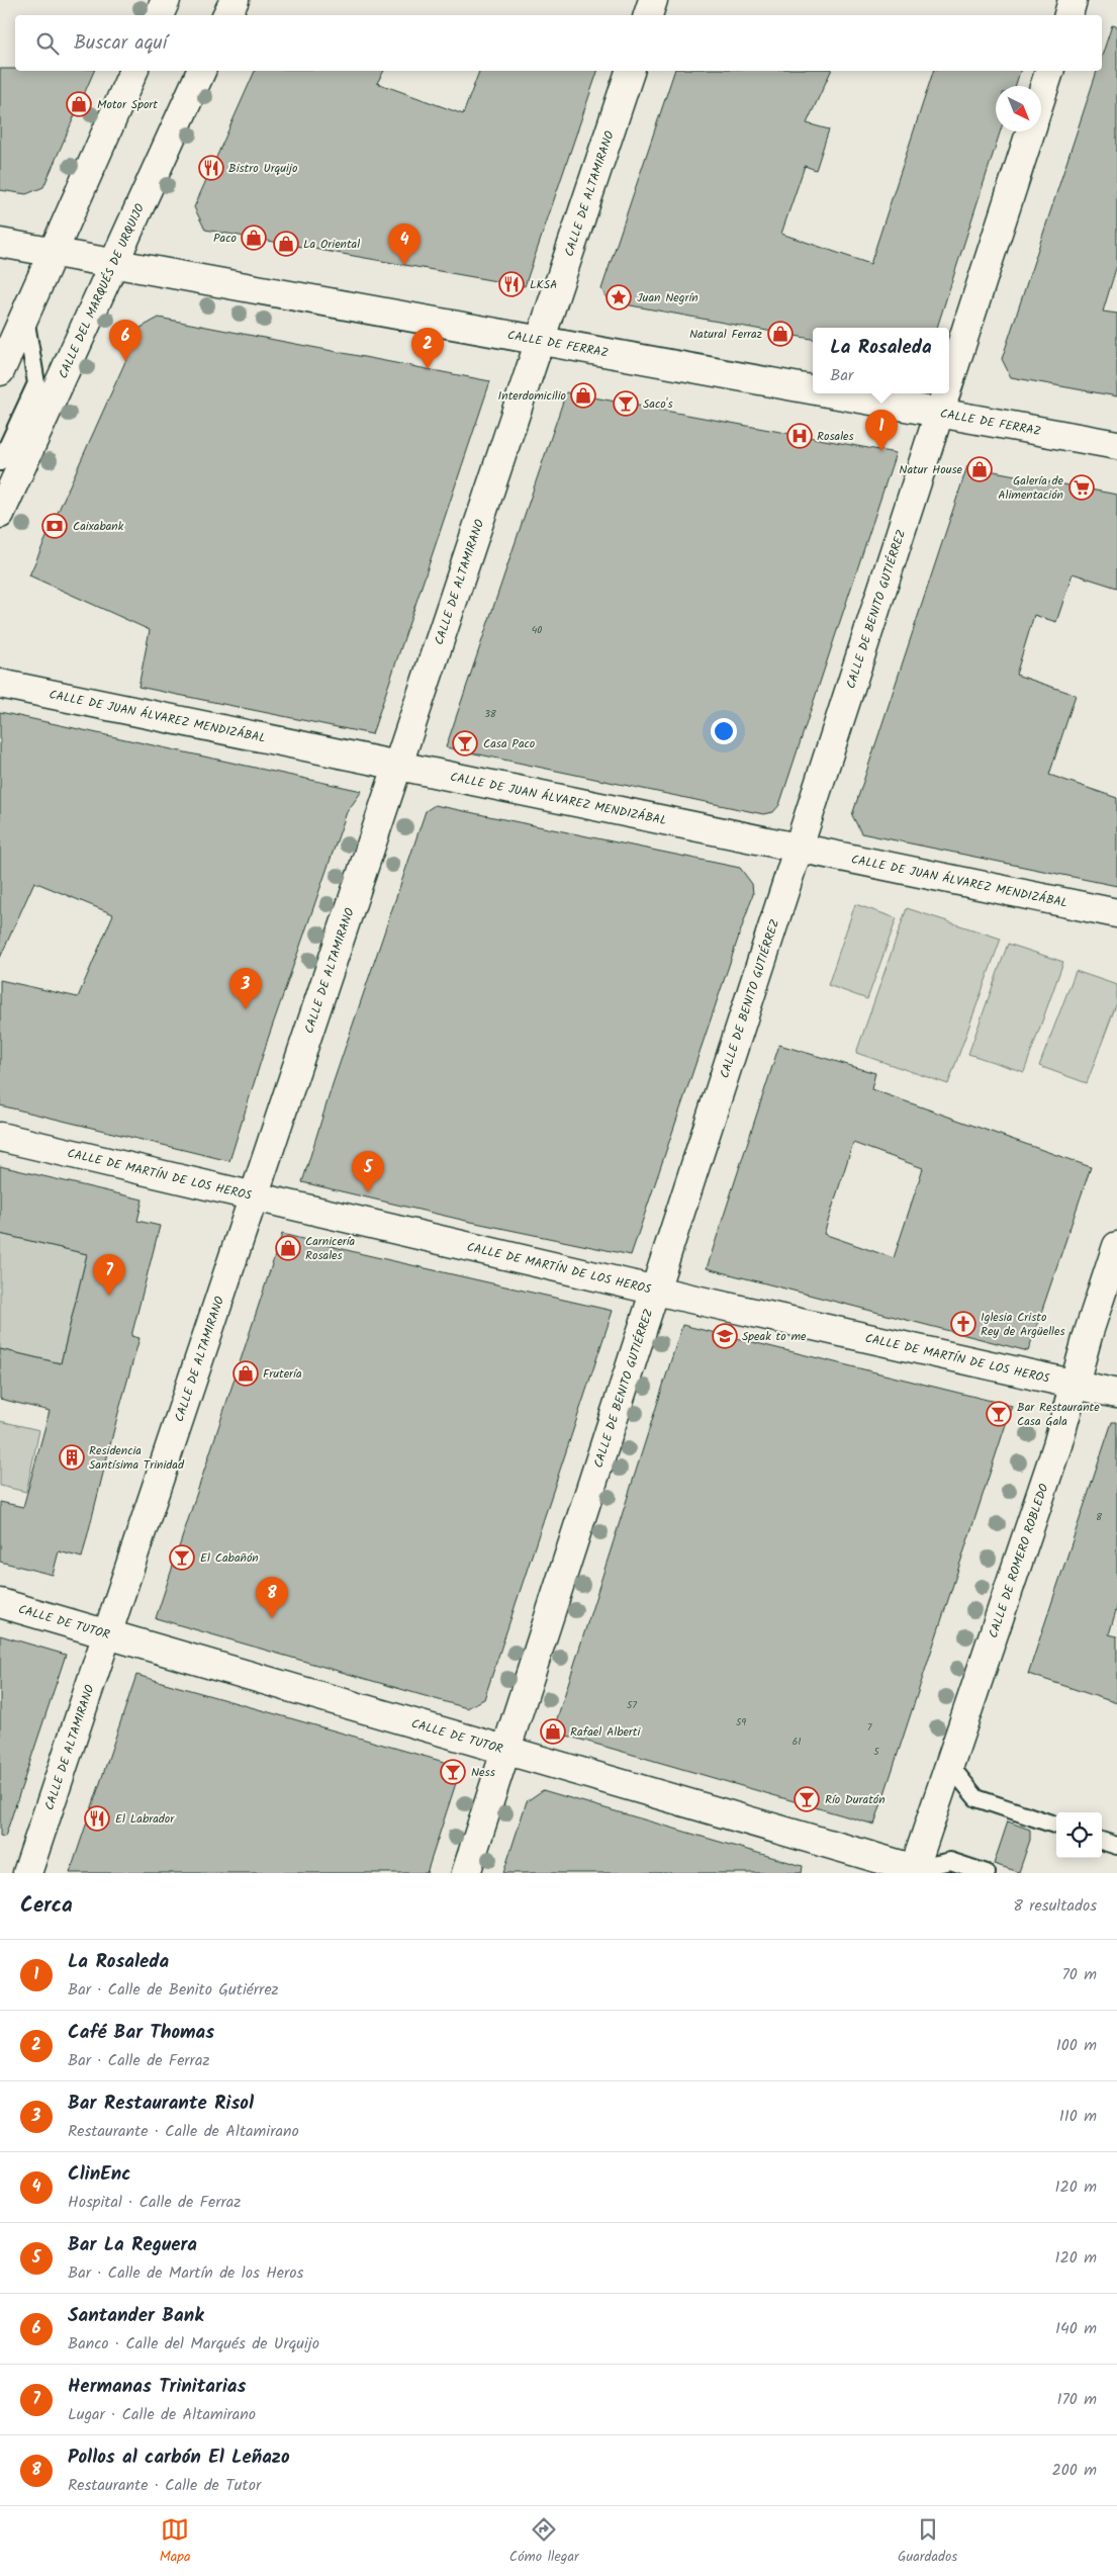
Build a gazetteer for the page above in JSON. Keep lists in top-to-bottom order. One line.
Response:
{"streets":{"street":["CALLE DE ALTAMIRANO","CALLE DEL MARQUÉS DE URQUIJO","CALLE DE FERRAZ","CALLE DE BENITO GUTIÉRREZ","CALLE DE JUAN ÁLVAREZ MENDIZÁBAL","CALLE DE MARTÍN DE LOS HEROS","CALLE DE ROMERO ROBLEDO","CALLE DE TUTOR"]},"crossings":[["CALLE DE ALTAMIRANO","CALLE DE FERRAZ"],["CALLE DE ALTAMIRANO","CALLE DE JUAN ÁLVAREZ MENDIZÁBAL"],["CALLE DE ALTAMIRANO","CALLE DE MARTÍN DE LOS HEROS"],["CALLE DE ALTAMIRANO","CALLE DE TUTOR"],["CALLE DEL MARQUÉS DE URQUIJO","CALLE DE FERRAZ"],["CALLE DE FERRAZ","CALLE DE BENITO GUTIÉRREZ"],["CALLE DE BENITO GUTIÉRREZ","CALLE DE JUAN ÁLVAREZ MENDIZÁBAL"],["CALLE DE BENITO GUTIÉRREZ","CALLE DE MARTÍN DE LOS HEROS"],["CALLE DE BENITO GUTIÉRREZ","CALLE DE TUTOR"],["CALLE DE MARTÍN DE LOS HEROS","CALLE DE ROMERO ROBLEDO"],["CALLE DE ROMERO ROBLEDO","CALLE DE TUTOR"]],"places":{"shop":["Motor Sport","Paco","La Oriental","Natural Ferraz","Interdomicilio","Natur House","Carnicería Rosales","Frutería","Rafael Alberti"],"restaurant":["Bistro Urquijo","LKSA","El Labrador"],"place":["Juan Negrín"],"bar":["Saco's","Casa Paco","Bar Restaurante Casa Gala","El Cabañón","Ness","Río Duratón"],"hospital":["Rosales"],"supermarket":["Galería de Alimentación"],"bank":["Caixabank"],"church":["Iglesia Cristo Rey de Argüelles"],"school or university":["Speak to me"],"building":["Residencia Santísima Trinidad"]},"house_numbers":["40","38","8","57","59","7","61","5"],"north":"bottom right","page":{"search":"Buscar aquí","pins":["4","6","2","1","3","5","7","8"],"popup":["La Rosaleda","Bar"],"heading":["Cerca","8 resultados"],"list":[{"mark":"1","name":"La Rosaleda","note":"Bar · Calle de Benito Gutiérrez","value":"70 m"},{"mark":"2","name":"Café Bar Thomas","note":"Bar · Calle de Ferraz","value":"100 m"},{"mark":"3","name":"Bar Restaurante Risol","note":"Restaurante · Calle de Altamirano","value":"110 m"},{"mark":"4","name":"ClinEnc","note":"Hospital · Calle de Ferraz","value":"120 m"},{"mark":"5","name":"Bar La Reguera","note":"Bar · Calle de Martín de los Heros","value":"120 m"},{"mark":"6","name":"Santander Bank","note":"Banco · Calle del Marqués de Urquijo","value":"140 m"},{"mark":"7","name":"Hermanas Trinitarias","note":"Lugar · Calle de Altamirano","value":"170 m"},{"mark":"8","name":"Pollos al carbón El Leñazo","note":"Restaurante · Calle de Tutor","value":"200 m"}],"nav":["Mapa","Cómo llegar","Guardados"]}}
